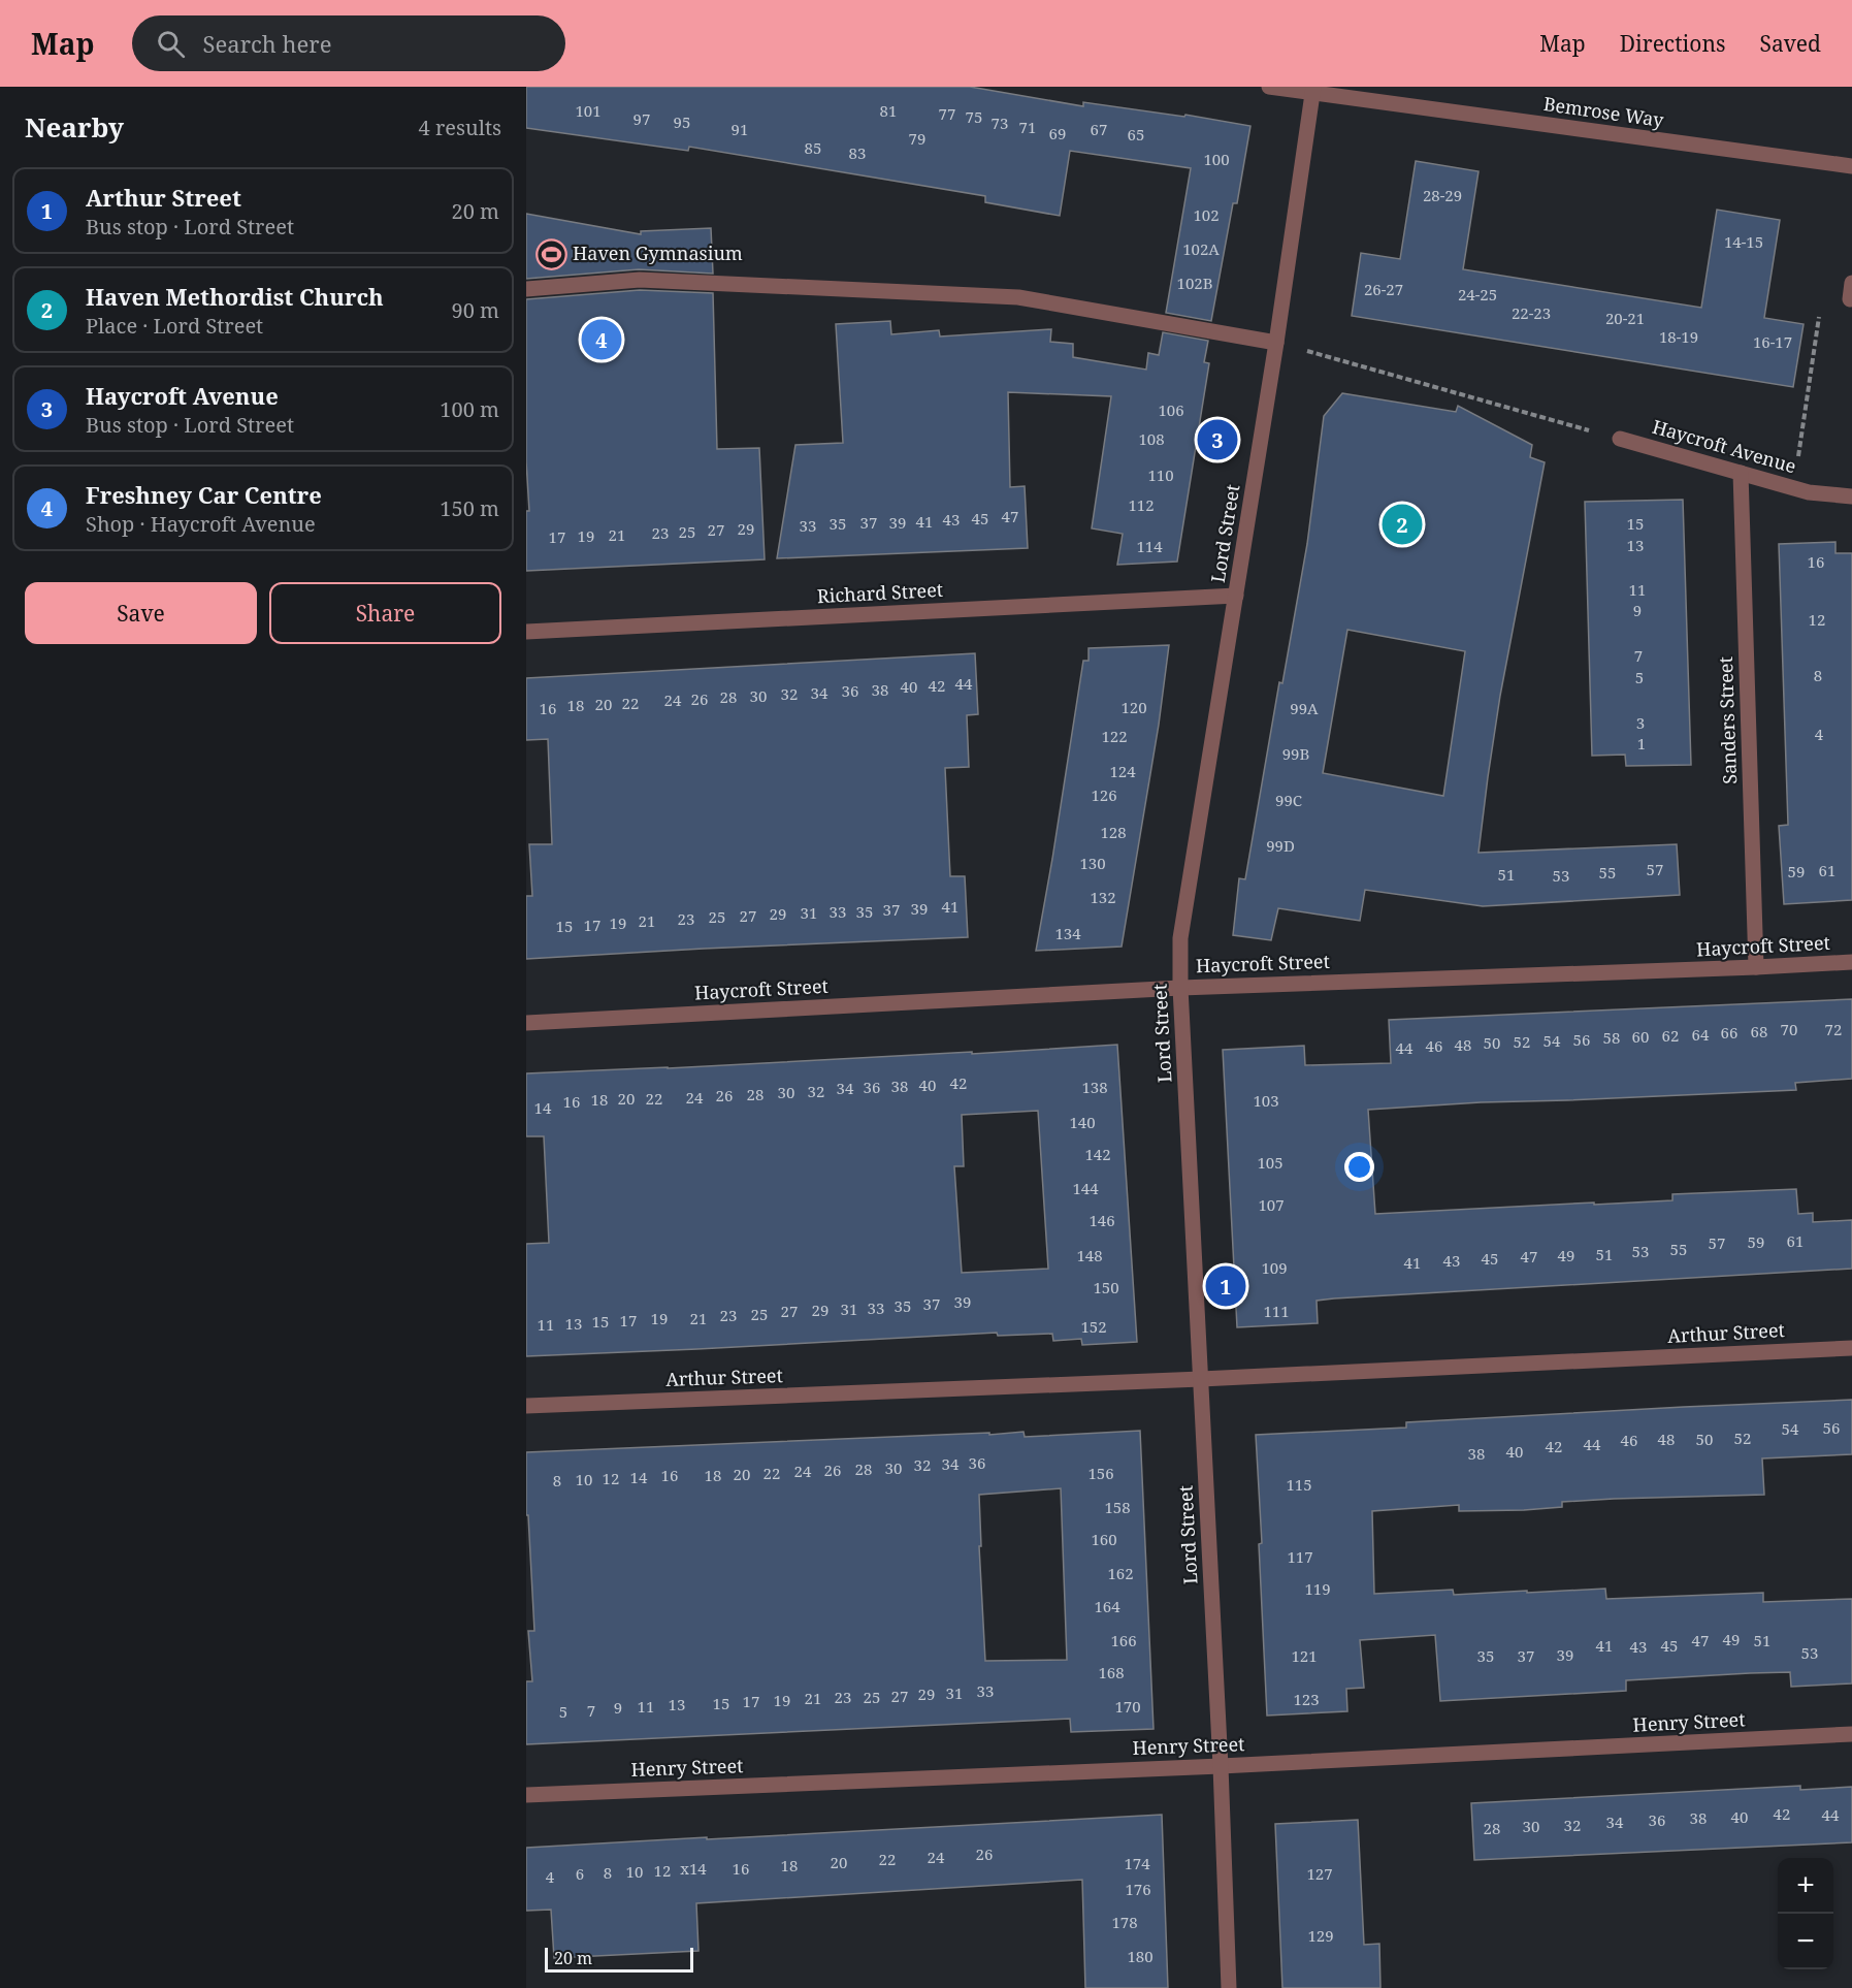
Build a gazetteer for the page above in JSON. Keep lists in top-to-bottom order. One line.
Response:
{"streets":{"street":["Bemrose Way","Haycroft Avenue","Lord Street","Richard Street","Sanders Street","Haycroft Street","Arthur Street","Henry Street"]},"crossings":[["Bemrose Way","Lord Street"],["Haycroft Avenue","Sanders Street"],["Lord Street","Richard Street"],["Lord Street","Haycroft Street"],["Lord Street","Arthur Street"],["Lord Street","Henry Street"],["Sanders Street","Haycroft Street"]],"places":{"sports":["Haven Gymnasium"]},"house_numbers":["101","81","77","75","97","95","73","71","91","67","69","65","79","85","83","100","28-29","102","14-15","102A","102B","26-27","24-25","22-23","20-21","18-19","16-17","106","108","110","112","47","45","43","41","37","39","35","15","33","29","27","25","23","21","19","17","13","114","16","11","9","12","7","8","5","44","42","40","38","36","34","32","30","28","26","24","22","20","18","120","16","99A","3","4","122","1","99B","124","126","99C","128","99D","130","57","61","59","55","51","53","132","41","39","37","33","35","31","29","27","25","23","21","19","17","15","134","70","72","68","66","64","62","60","58","56","54","52","50","48","46","44","42","40","38","36","138","34","32","30","28","26","24","20","22","18","103","16","14","140","142","105","144","107","146","61","59","57","55","53","51","148","49","47","45","43","41","109","150","39","37","35","33","31","29","27","111","25","23","19","21","17","15","13","11","152","56","54","52","48","50","46","44","42","40","38","36","34","32","30","28","26","24","22","156","20","16","18","14","12","10","8","115","158","160","117","162","119","164","49","166","47","51","41","45","43","53","39","121","35","37","168","33","31","29","27","23","25","21","123","19","17","15","13","11","170","9","7","5","42","44","40","38","36","34","32","30","28","26","24","22","20","174","18","x14","16","12","10","8","6","127","4","176","178","129","180"],"scale_bar":"20 m","page":{"header":"Map","search":"Search here","nav":["Map","Directions","Saved"],"heading":["Nearby","4 results"],"list":[{"mark":"1","name":"Arthur Street","note":"Bus stop · Lord Street","value":"20 m"},{"mark":"2","name":"Haven Methordist Church","note":"Place · Lord Street","value":"90 m"},{"mark":"3","name":"Haycroft Avenue","note":"Bus stop · Lord Street","value":"100 m"},{"mark":"4","name":"Freshney Car Centre","note":"Shop · Haycroft Avenue","value":"150 m"}],"pins":["4","3","2","1"],"buttons":["Save","Share"],"map_buttons":["+","−"],"scale":"20 m"}}
